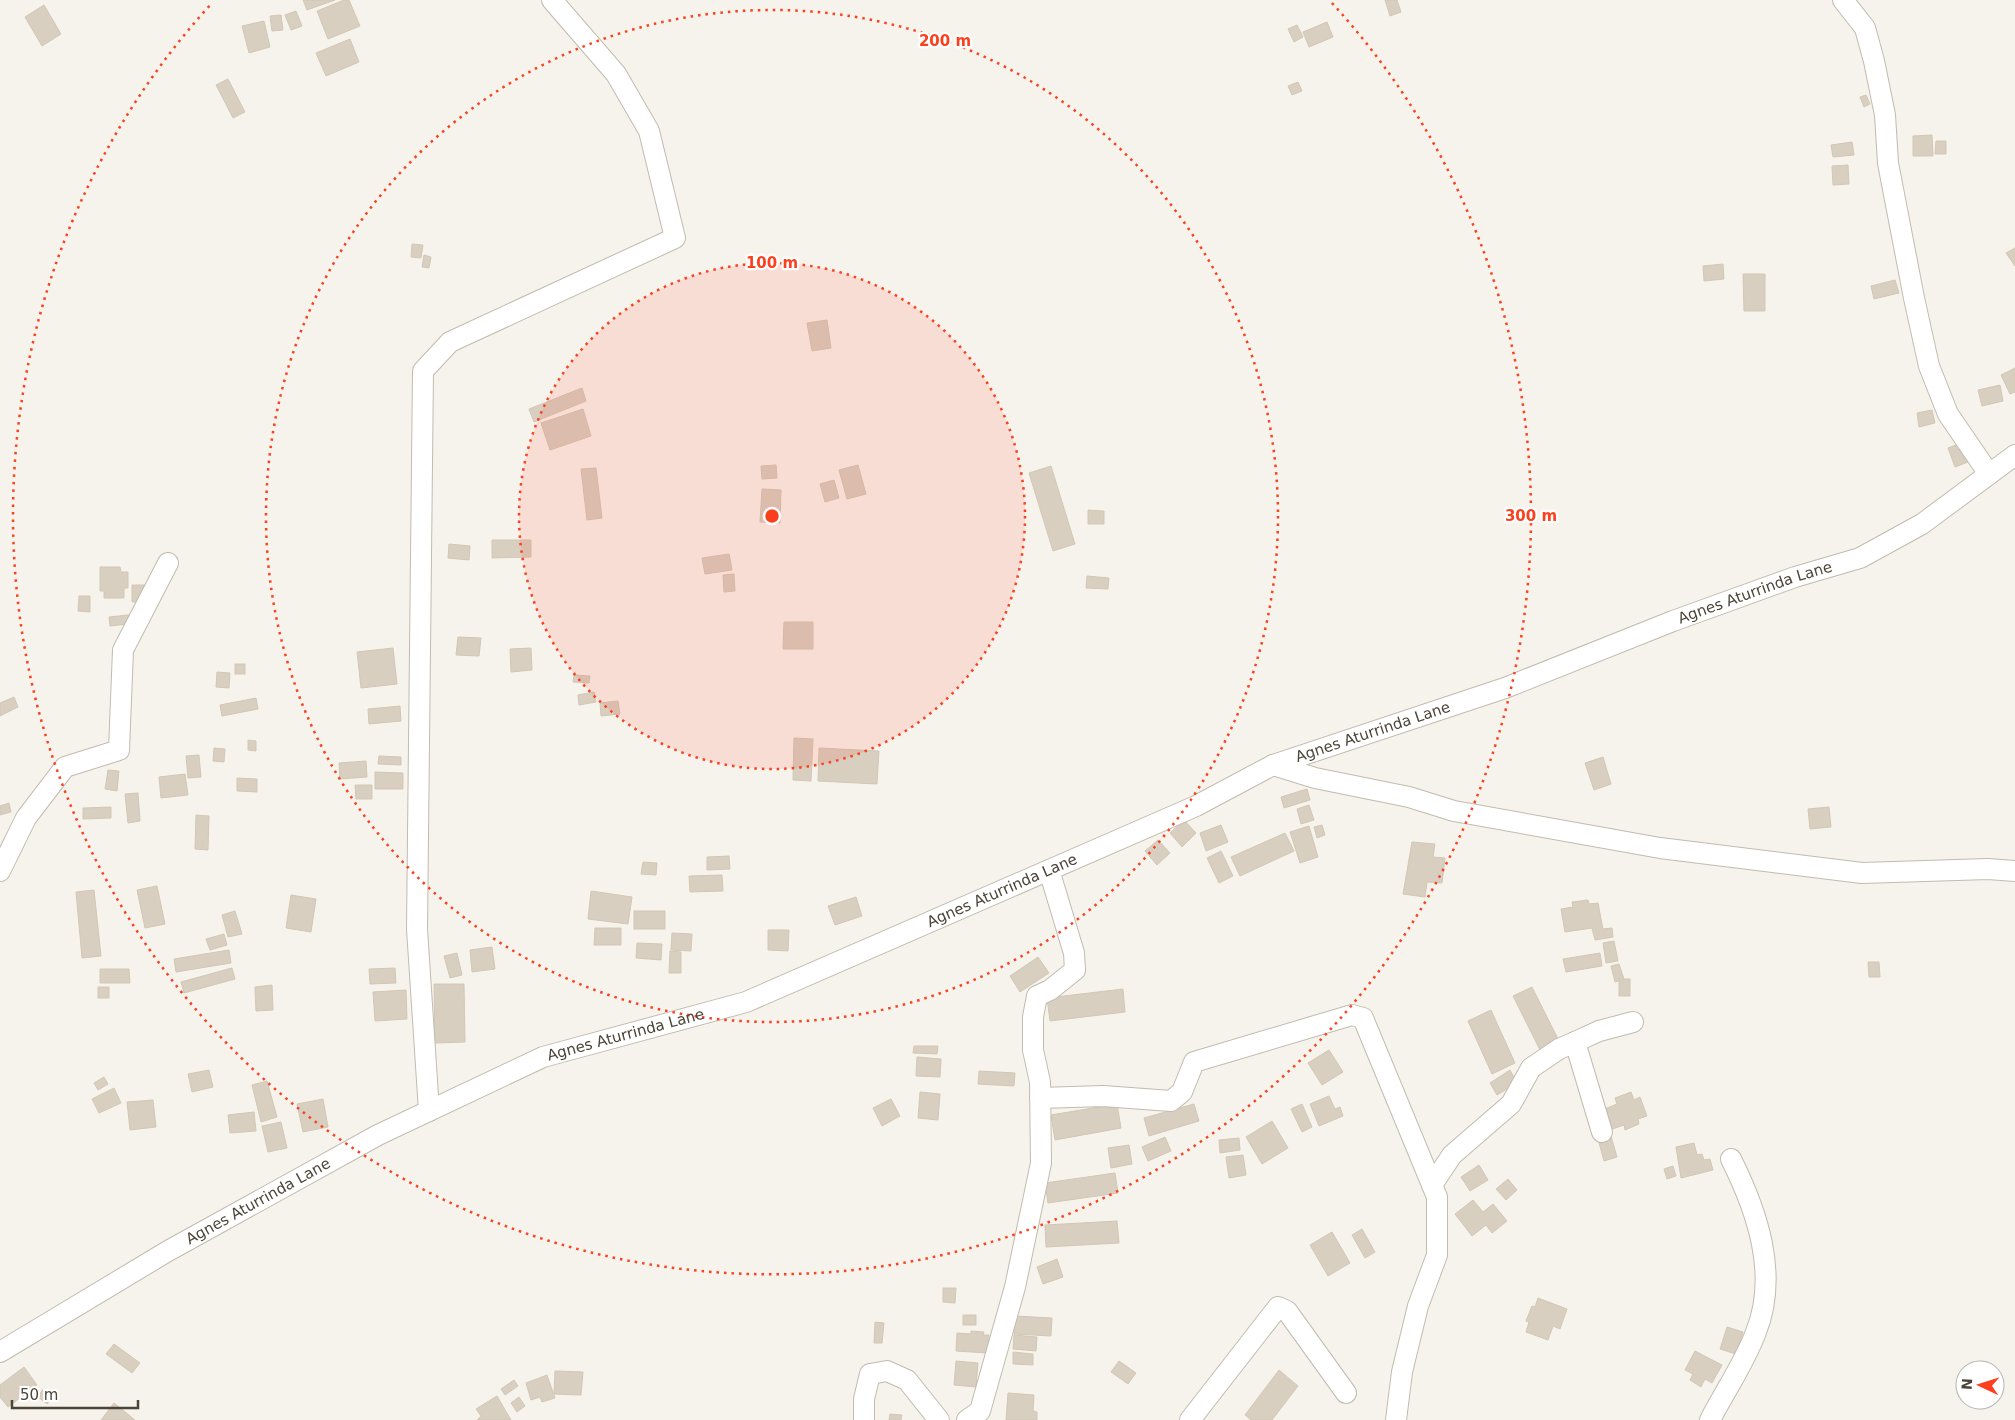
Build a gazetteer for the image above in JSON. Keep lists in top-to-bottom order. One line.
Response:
{"streets":{"street":["Agnes Aturrinda Lane"]},"scale_bar":"50 m","north":"left","rings":["200 m","100 m","300 m"]}
